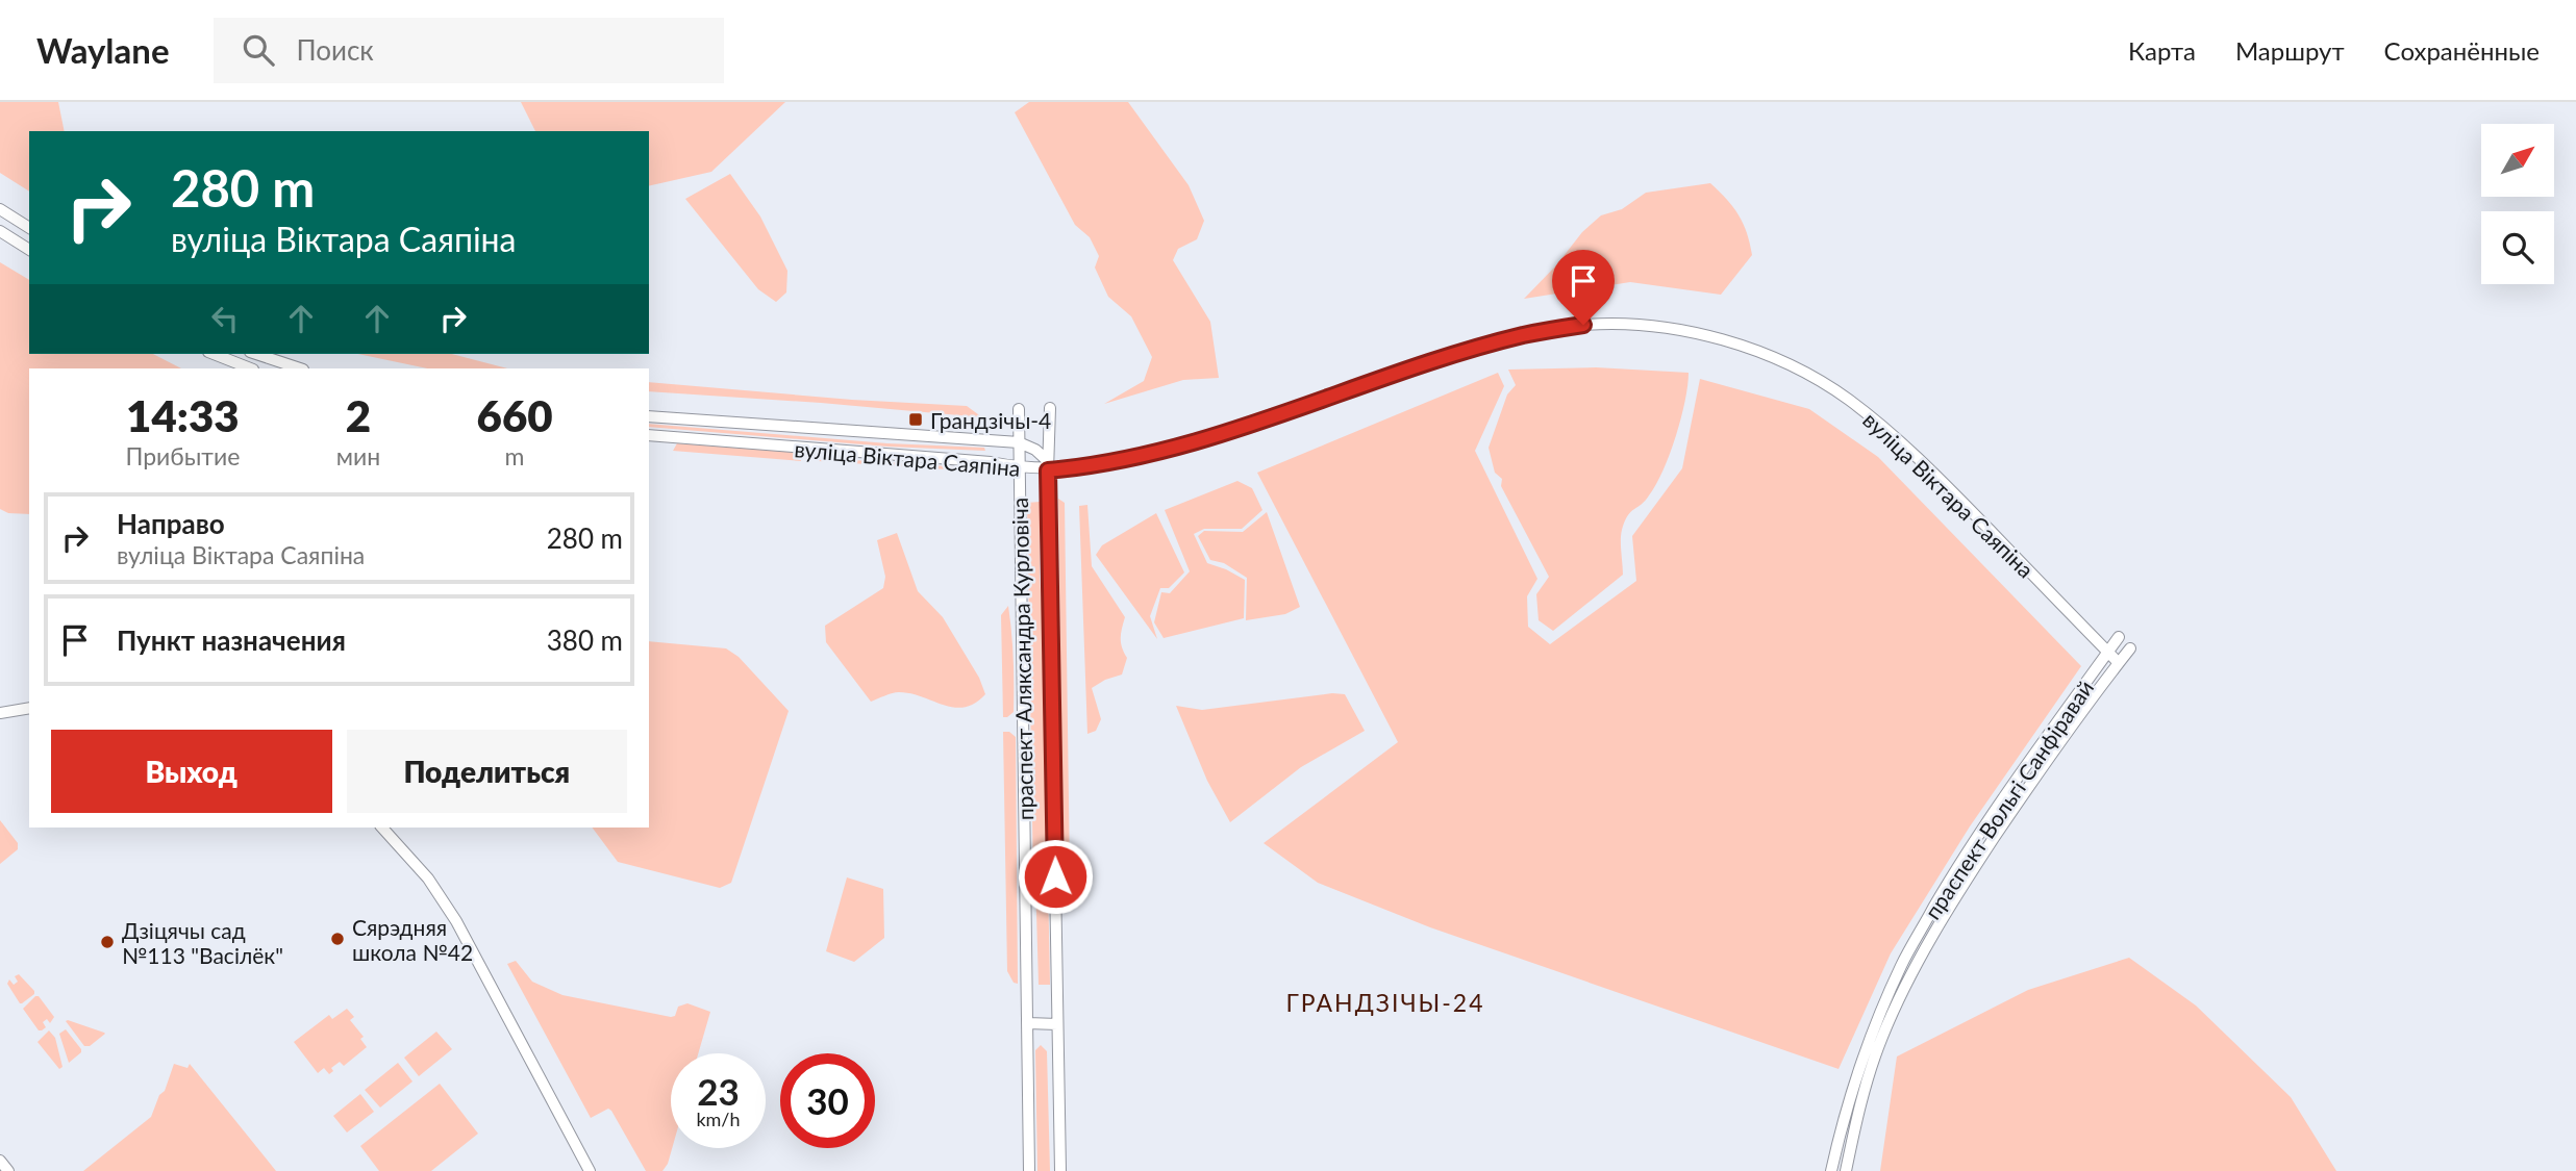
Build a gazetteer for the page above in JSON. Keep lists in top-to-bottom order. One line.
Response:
{"streets":{"street":["вуліца Віктара Саяпіна","праспект Аляксандра Курловіча","праспект Вольгі Санфіравай"]},"crossings":[["вуліца Віктара Саяпіна","праспект Аляксандра Курловіча"],["вуліца Віктара Саяпіна","праспект Вольгі Санфіравай"]],"districts":["ГРАНДЗІЧЫ-24"],"places":{"transit":["Грандзічы-4"],"other":["Сярэдняя школа №42","Дзіцячы сад №113 \"Васілёк\""]},"north":"top right","page":{"header":"Waylane","search":"Поиск","nav":["Карта","Маршрут","Сохранённые"],"turn":["280 m","вуліца Віктара Саяпіна"],"eta":["14:33","Прибытие","2","мин","660","m"],"list":[{"name":"Направо","note":"вуліца Віктара Саяпіна","value":"280 m"},{"name":"Пункт назначения","value":"380 m"}],"buttons":["Выход","Поделиться"],"speed":"23 km/h","limit":"30"}}
